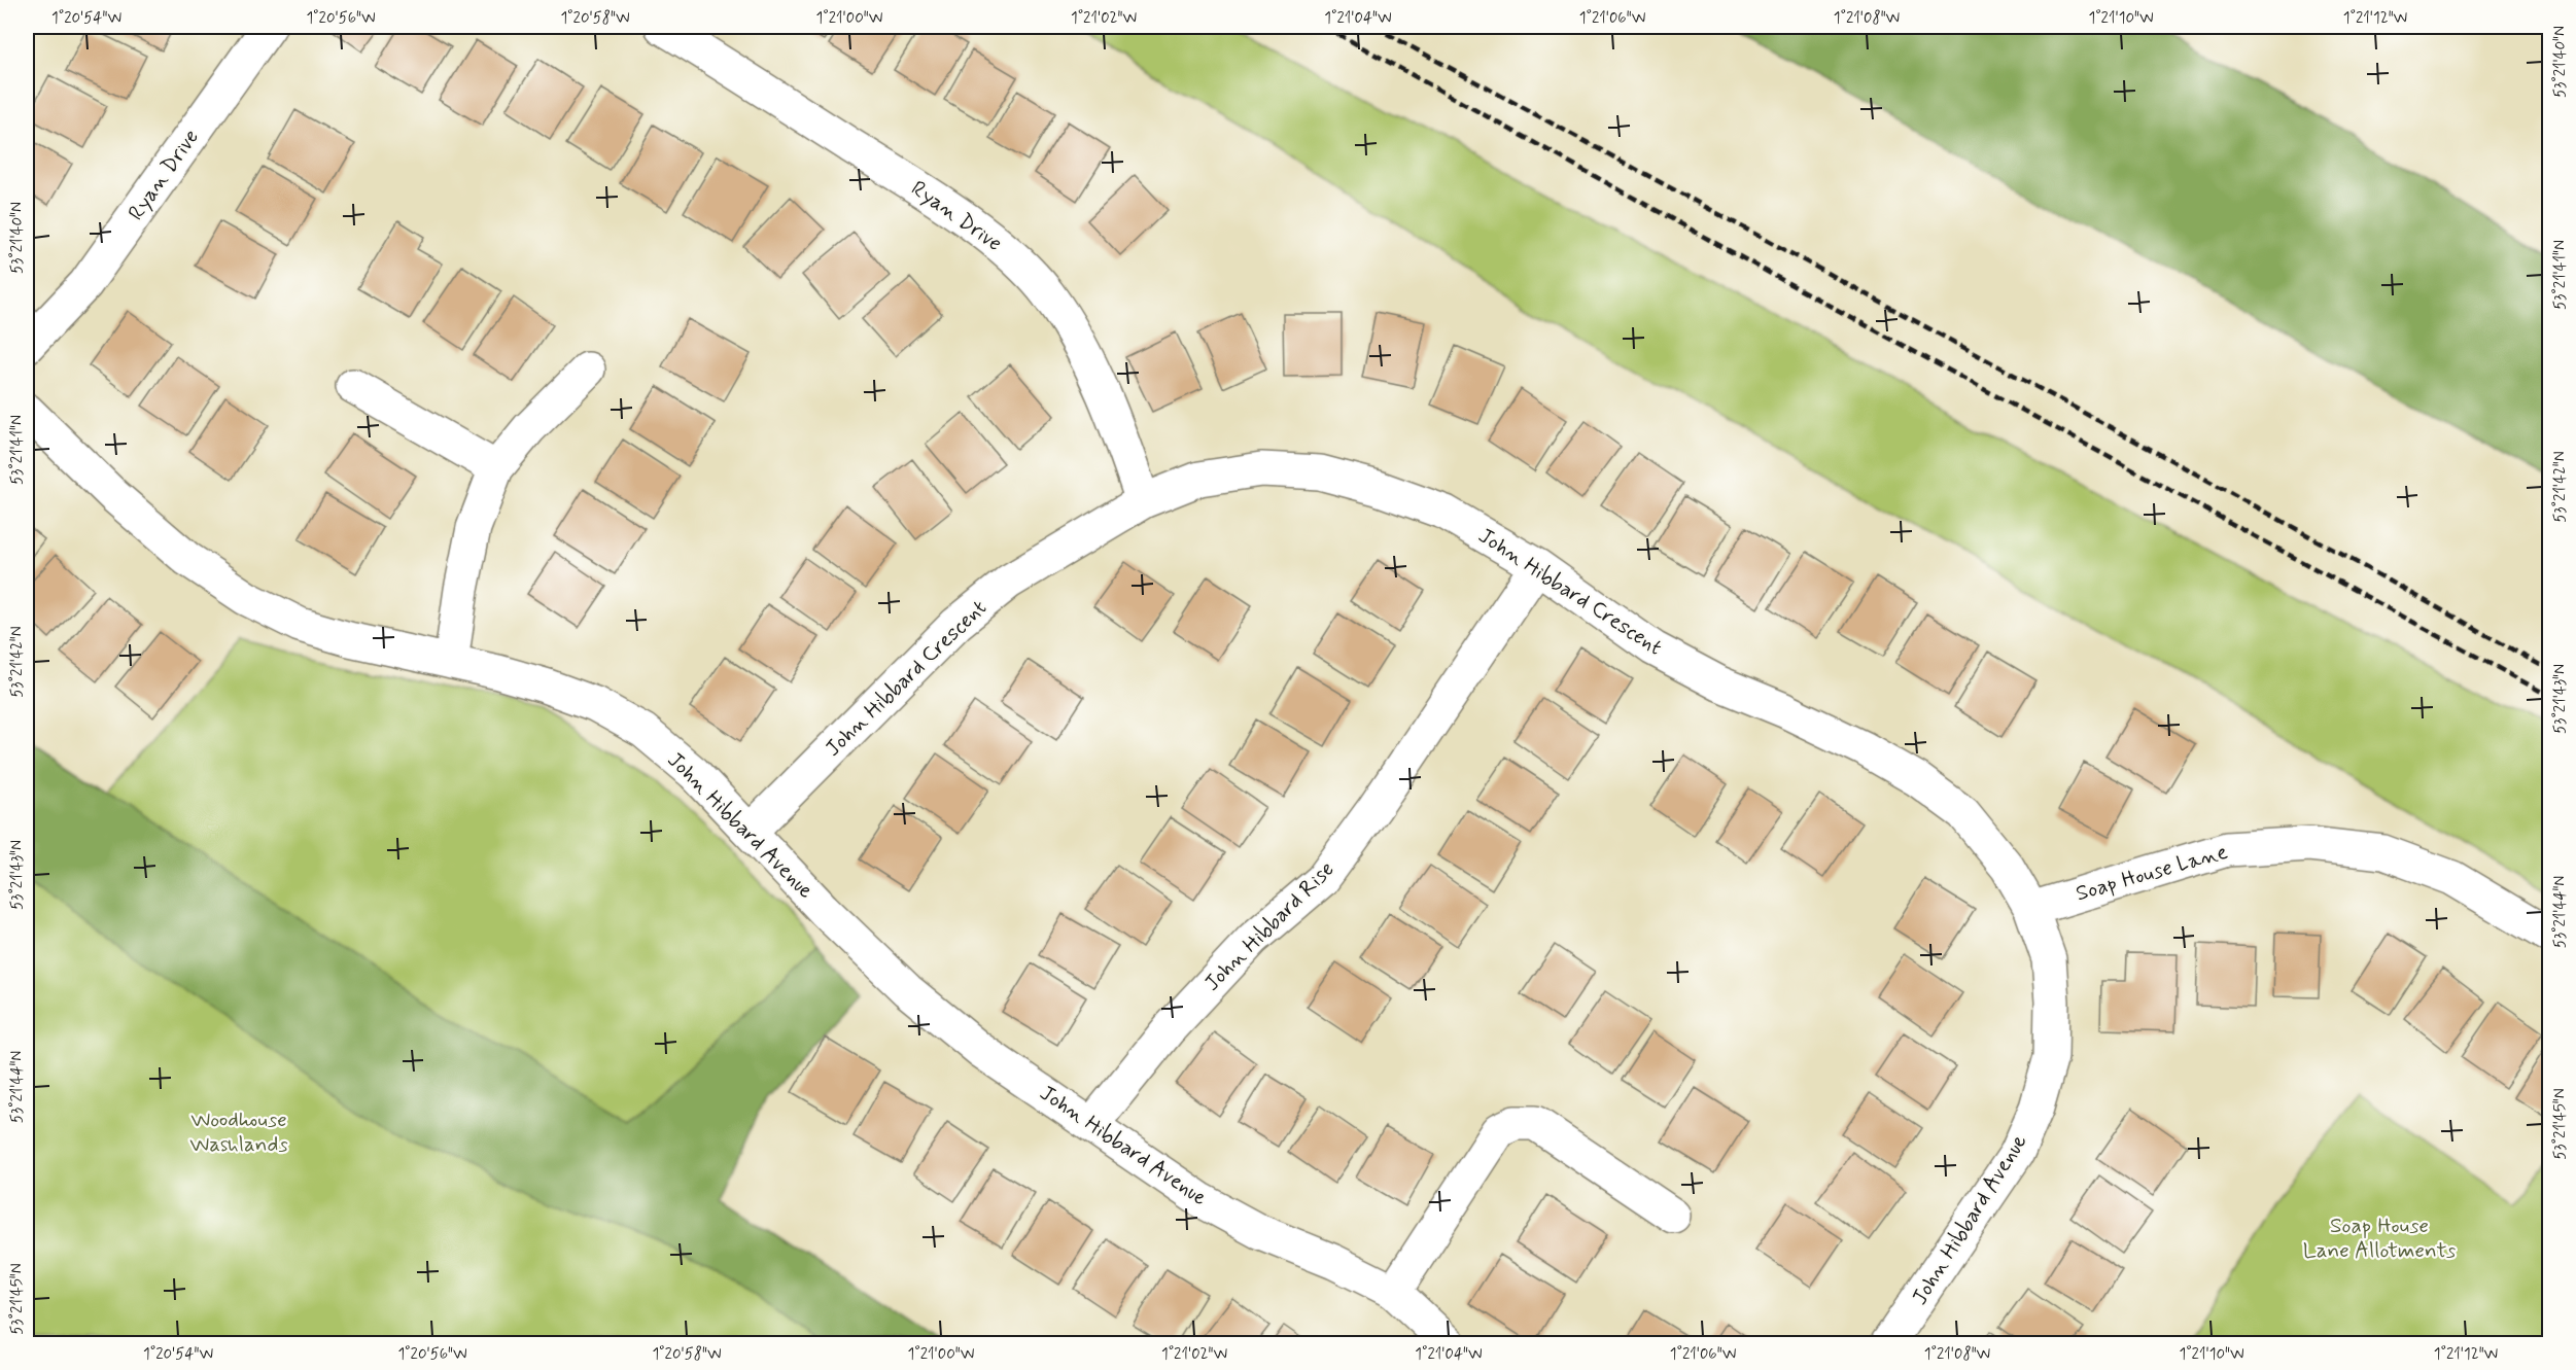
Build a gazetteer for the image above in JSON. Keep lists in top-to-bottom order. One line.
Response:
{"streets":{"street":["Ryan Drive","John Hibbard Crescent","John Hibbard Avenue","Soap House Lane","John Hibbard Rise"]},"crossings":[["Ryan Drive","John Hibbard Crescent"],["John Hibbard Crescent","John Hibbard Avenue"],["John Hibbard Crescent","Soap House Lane"],["John Hibbard Crescent","John Hibbard Rise"],["John Hibbard Avenue","Soap House Lane"],["John Hibbard Avenue","John Hibbard Rise"]],"parks":["Woodhouse Washlands","Soap House Lane Allotments"],"coordinates":["1°20'54\"W","1°20'56\"W","1°20'58\"W","1°21'00\"W","1°21'02\"W","1°21'04\"W","1°21'06\"W","1°21'08\"W","1°21'10\"W","1°21'12\"W","53°21'40\"N","53°21'41\"N","53°21'42\"N","53°21'43\"N","53°21'44\"N","53°21'45\"N"]}
